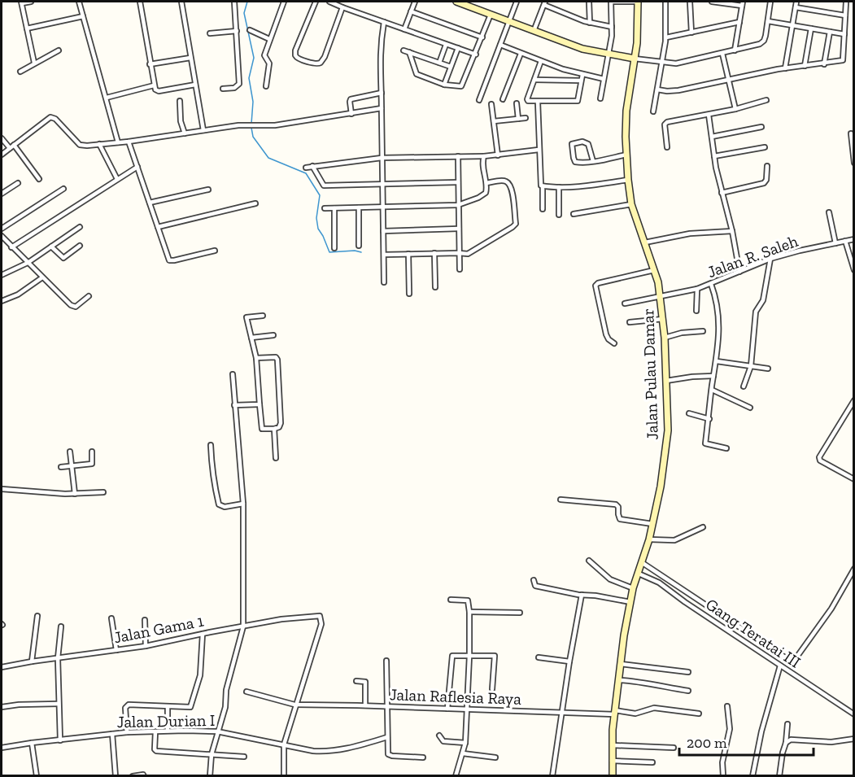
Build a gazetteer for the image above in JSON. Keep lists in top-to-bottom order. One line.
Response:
{"streets":{"street":["Jalan R. Saleh","Jalan Pulau Damar","Jalan Gama 1","Gang Teratai III","Jalan Raflesia Raya","Jalan Durian I"]},"crossings":[["Jalan R. Saleh","Jalan Pulau Damar"],["Jalan Pulau Damar","Gang Teratai III"],["Jalan Pulau Damar","Jalan Raflesia Raya"],["Jalan Gama 1","Jalan Raflesia Raya"]],"scale_bar":"200 m"}
